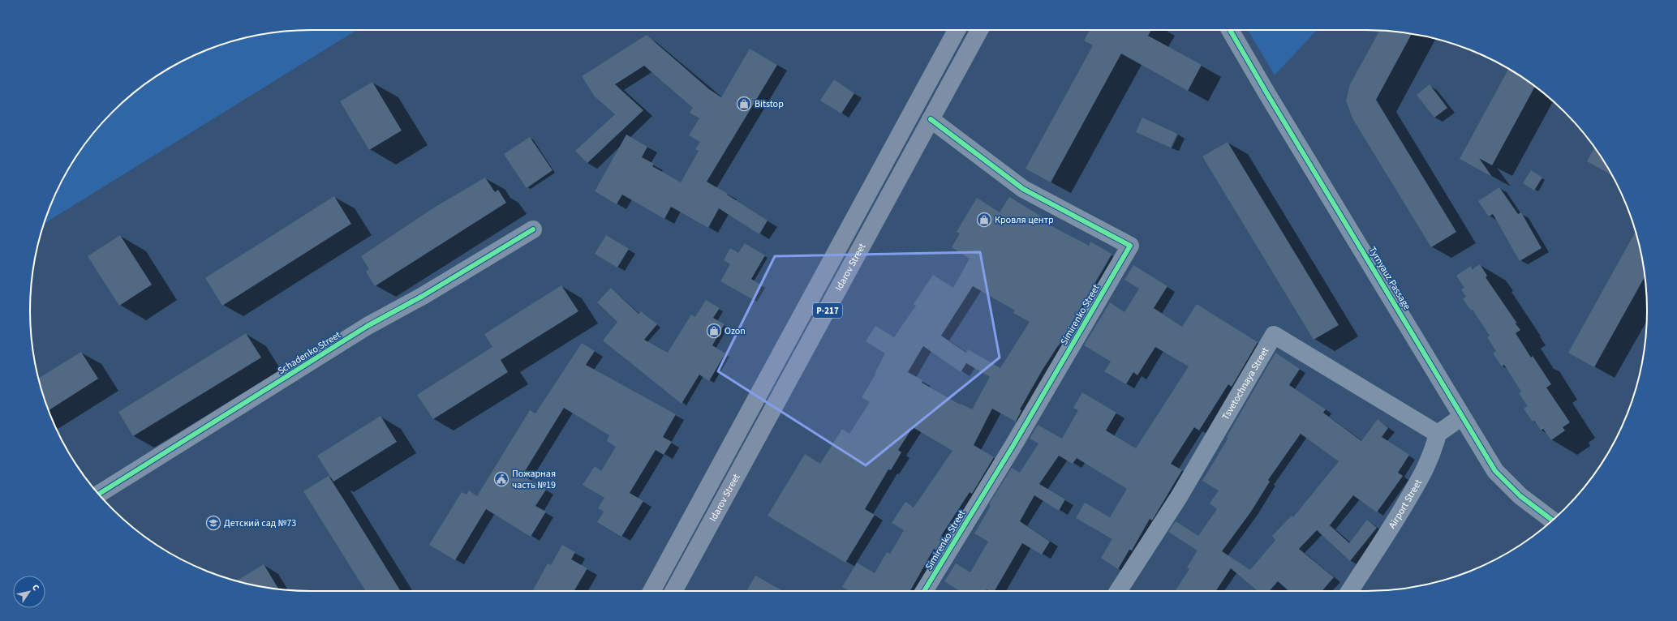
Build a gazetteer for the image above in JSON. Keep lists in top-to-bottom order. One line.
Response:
{"streets":{"main road":["Idarov Street","Р-217"],"street":["Tyrnyauz Passage","Simirenko Street","Schadenko Street","Tsvetochnaya Street","Airport Street"]},"crossings":[["Idarov Street","Simirenko Street"],["Tsvetochnaya Street","Airport Street"]],"places":{"shop":["Bitstop","Кровля центр","Ozon"],"public building":["Пожарная часть №19"],"school or university":["Детский сад №73"]},"north":"top right"}
